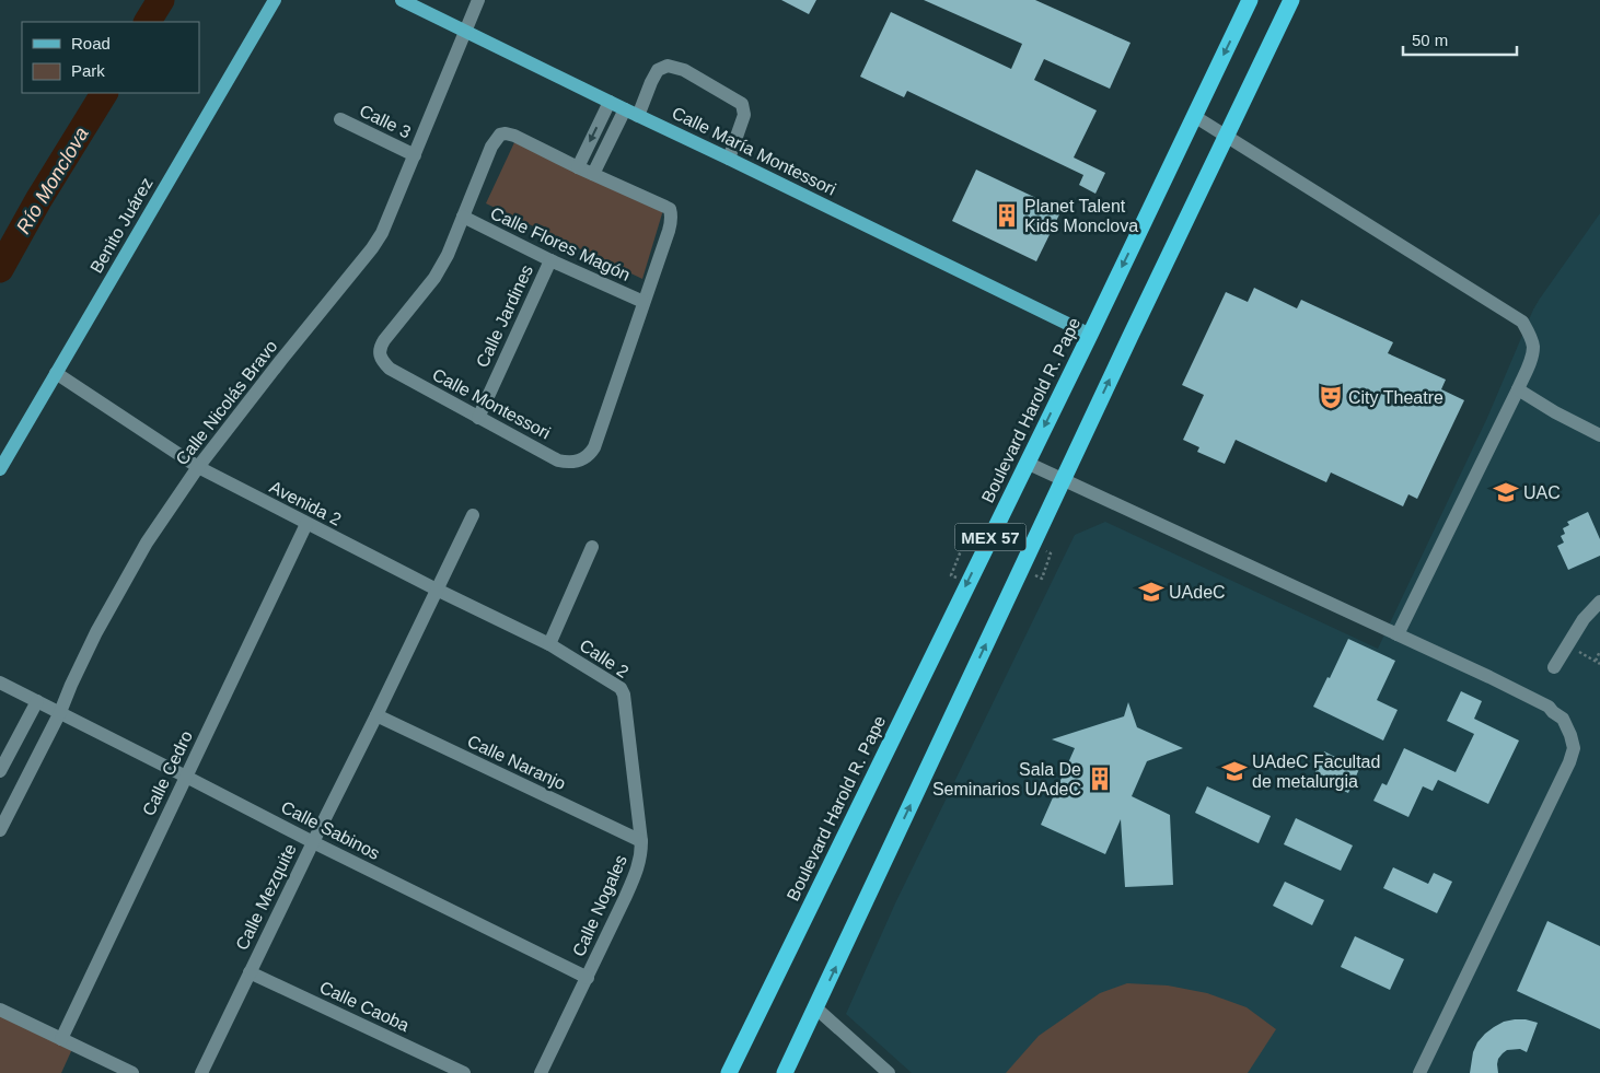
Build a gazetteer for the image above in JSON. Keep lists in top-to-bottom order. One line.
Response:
{"streets":{"highway":["Boulevard Harold R. Pape","MEX 57"],"main road":["Calle María Montessori","Benito Juárez"],"street":["Calle 3","Calle Flores Magón","Calle Jardines","Calle Nicolás Bravo","Calle Montessori","Avenida 2","Calle 2","Calle Naranjo","Calle Cedro","Calle Sabinos","Calle Mezquite","Calle Nogales","Calle Caoba"]},"crossings":[["Calle 3","Calle Nicolás Bravo"],["Calle María Montessori","Calle Nicolás Bravo"],["Calle María Montessori","Boulevard Harold R. Pape"],["Benito Juárez","Avenida 2"],["Calle Flores Magón","Calle Jardines"],["Calle Flores Magón","Calle Montessori"],["Calle Jardines","Calle Montessori"],["Calle Nicolás Bravo","Avenida 2"],["Calle Nicolás Bravo","Calle Sabinos"],["Avenida 2","Calle 2"],["Avenida 2","Calle Cedro"],["Avenida 2","Calle Mezquite"],["Calle 2","Calle Nogales"],["Calle Naranjo","Calle Mezquite"],["Calle Naranjo","Calle Nogales"],["Calle Cedro","Calle Sabinos"],["Calle Sabinos","Calle Mezquite"],["Calle Sabinos","Calle Nogales"],["Calle Mezquite","Calle Caoba"]],"water":["Río Monclova"],"places":{"building":["Planet Talent Kids Monclova","Sala De Seminarios UAdeC"],"theatre":["City Theatre"],"school or university":["UAC","UAdeC","UAdeC Facultad de metalurgia"]},"legend":["Road","Park"],"scale_bar":"50 m"}
